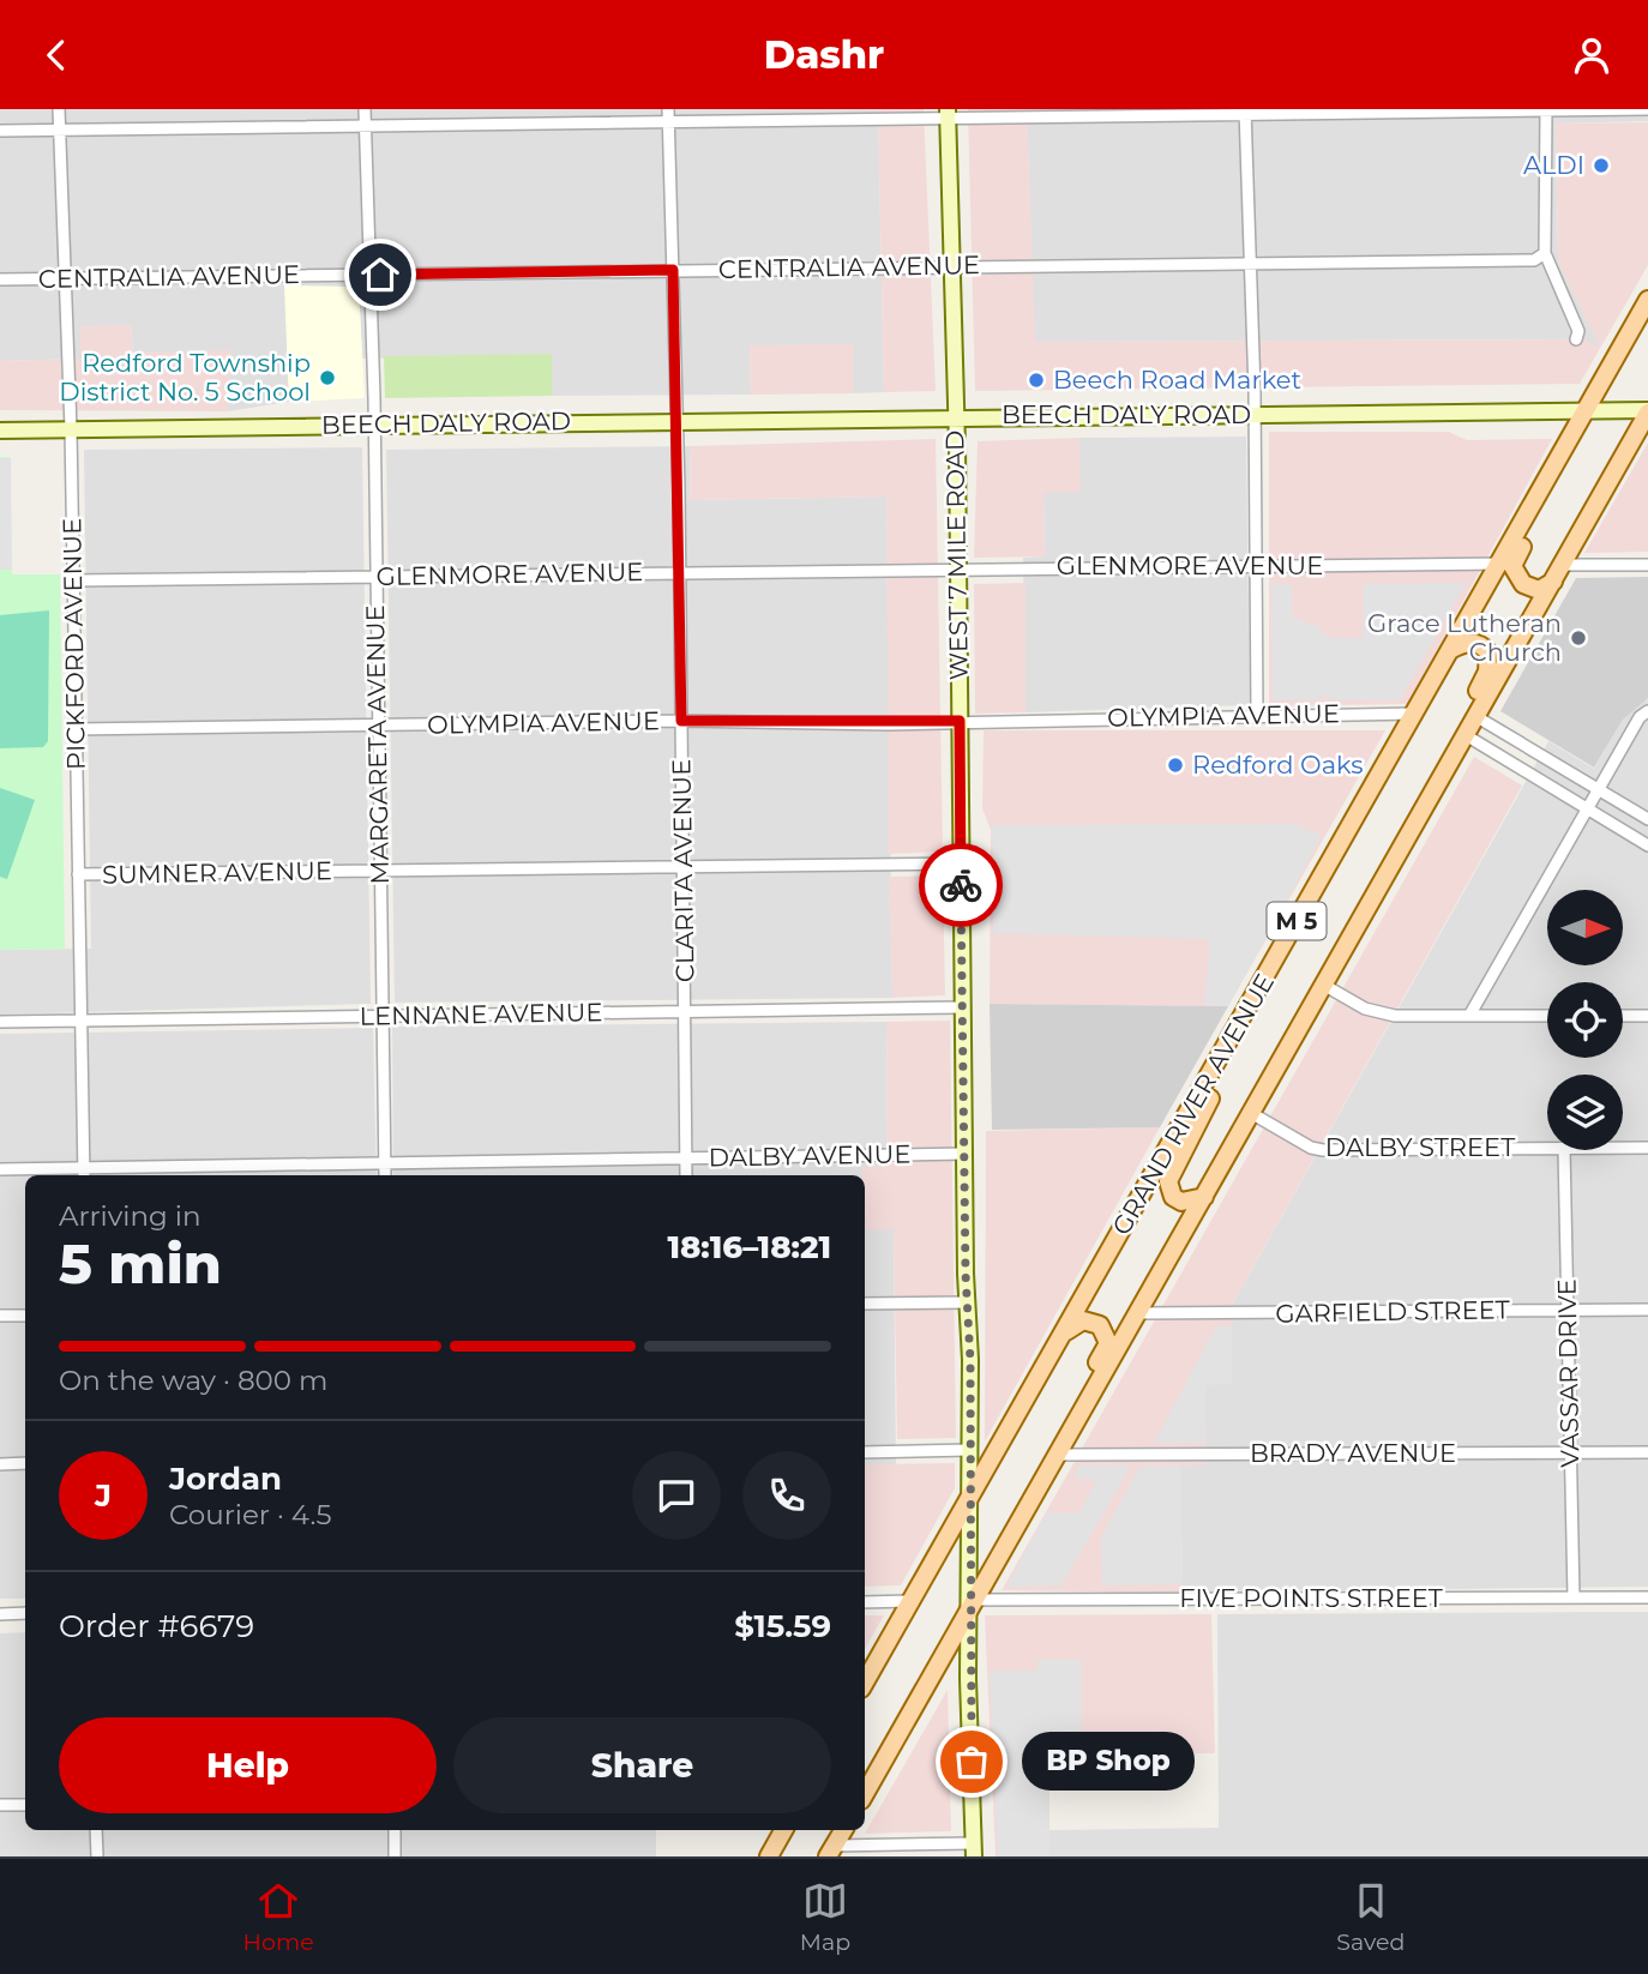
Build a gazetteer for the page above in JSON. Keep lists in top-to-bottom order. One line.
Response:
{"streets":{"main road":["BEECH DALY ROAD","WEST 7 MILE ROAD","M 5","GRAND RIVER AVENUE"],"street":["CENTRALIA AVENUE","GLENMORE AVENUE","PICKFORD AVENUE","OLYMPIA AVENUE","MARGARETA AVENUE","CLARITA AVENUE","SUMNER AVENUE","LENNANE AVENUE","DALBY STREET","DALBY AVENUE","GARFIELD STREET","VASSAR DRIVE","BRADY AVENUE","FIVE POINTS STREET"]},"crossings":[["CENTRALIA AVENUE","WEST 7 MILE ROAD"],["CENTRALIA AVENUE","PICKFORD AVENUE"],["CENTRALIA AVENUE","MARGARETA AVENUE"],["CENTRALIA AVENUE","CLARITA AVENUE"],["BEECH DALY ROAD","WEST 7 MILE ROAD"],["BEECH DALY ROAD","PICKFORD AVENUE"],["BEECH DALY ROAD","MARGARETA AVENUE"],["BEECH DALY ROAD","CLARITA AVENUE"],["BEECH DALY ROAD","M 5"],["BEECH DALY ROAD","GRAND RIVER AVENUE"],["WEST 7 MILE ROAD","GLENMORE AVENUE"],["WEST 7 MILE ROAD","OLYMPIA AVENUE"],["WEST 7 MILE ROAD","SUMNER AVENUE"],["WEST 7 MILE ROAD","M 5"],["WEST 7 MILE ROAD","LENNANE AVENUE"],["WEST 7 MILE ROAD","GRAND RIVER AVENUE"],["WEST 7 MILE ROAD","DALBY AVENUE"],["WEST 7 MILE ROAD","FIVE POINTS STREET"],["GLENMORE AVENUE","PICKFORD AVENUE"],["GLENMORE AVENUE","MARGARETA AVENUE"],["GLENMORE AVENUE","CLARITA AVENUE"],["GLENMORE AVENUE","GRAND RIVER AVENUE"],["PICKFORD AVENUE","OLYMPIA AVENUE"],["PICKFORD AVENUE","SUMNER AVENUE"],["PICKFORD AVENUE","LENNANE AVENUE"],["PICKFORD AVENUE","DALBY AVENUE"],["OLYMPIA AVENUE","MARGARETA AVENUE"],["OLYMPIA AVENUE","CLARITA AVENUE"],["OLYMPIA AVENUE","GRAND RIVER AVENUE"],["MARGARETA AVENUE","SUMNER AVENUE"],["MARGARETA AVENUE","LENNANE AVENUE"],["MARGARETA AVENUE","DALBY AVENUE"],["CLARITA AVENUE","SUMNER AVENUE"],["CLARITA AVENUE","LENNANE AVENUE"],["CLARITA AVENUE","DALBY AVENUE"],["M 5","DALBY STREET"],["M 5","GARFIELD STREET"],["M 5","BRADY AVENUE"],["M 5","FIVE POINTS STREET"],["GARFIELD STREET","VASSAR DRIVE"],["VASSAR DRIVE","BRADY AVENUE"],["VASSAR DRIVE","FIVE POINTS STREET"]],"places":["ALDI","Redford Township District No. 5 School","Beech Road Market","Grace Lutheran Church","Redford Oaks","BP Shop"],"north":"right","page":{"header":"Dashr","heading":["5 min","Arriving in","18:16–18:21"],"panel":["Jordan","Courier · 4.5","Order #6679","$15.59"],"bar":"On the way · 800 m","round":"J","buttons":["Help","Share"],"bubble":"BP Shop","tabs":["Home","Map","Saved"]}}
